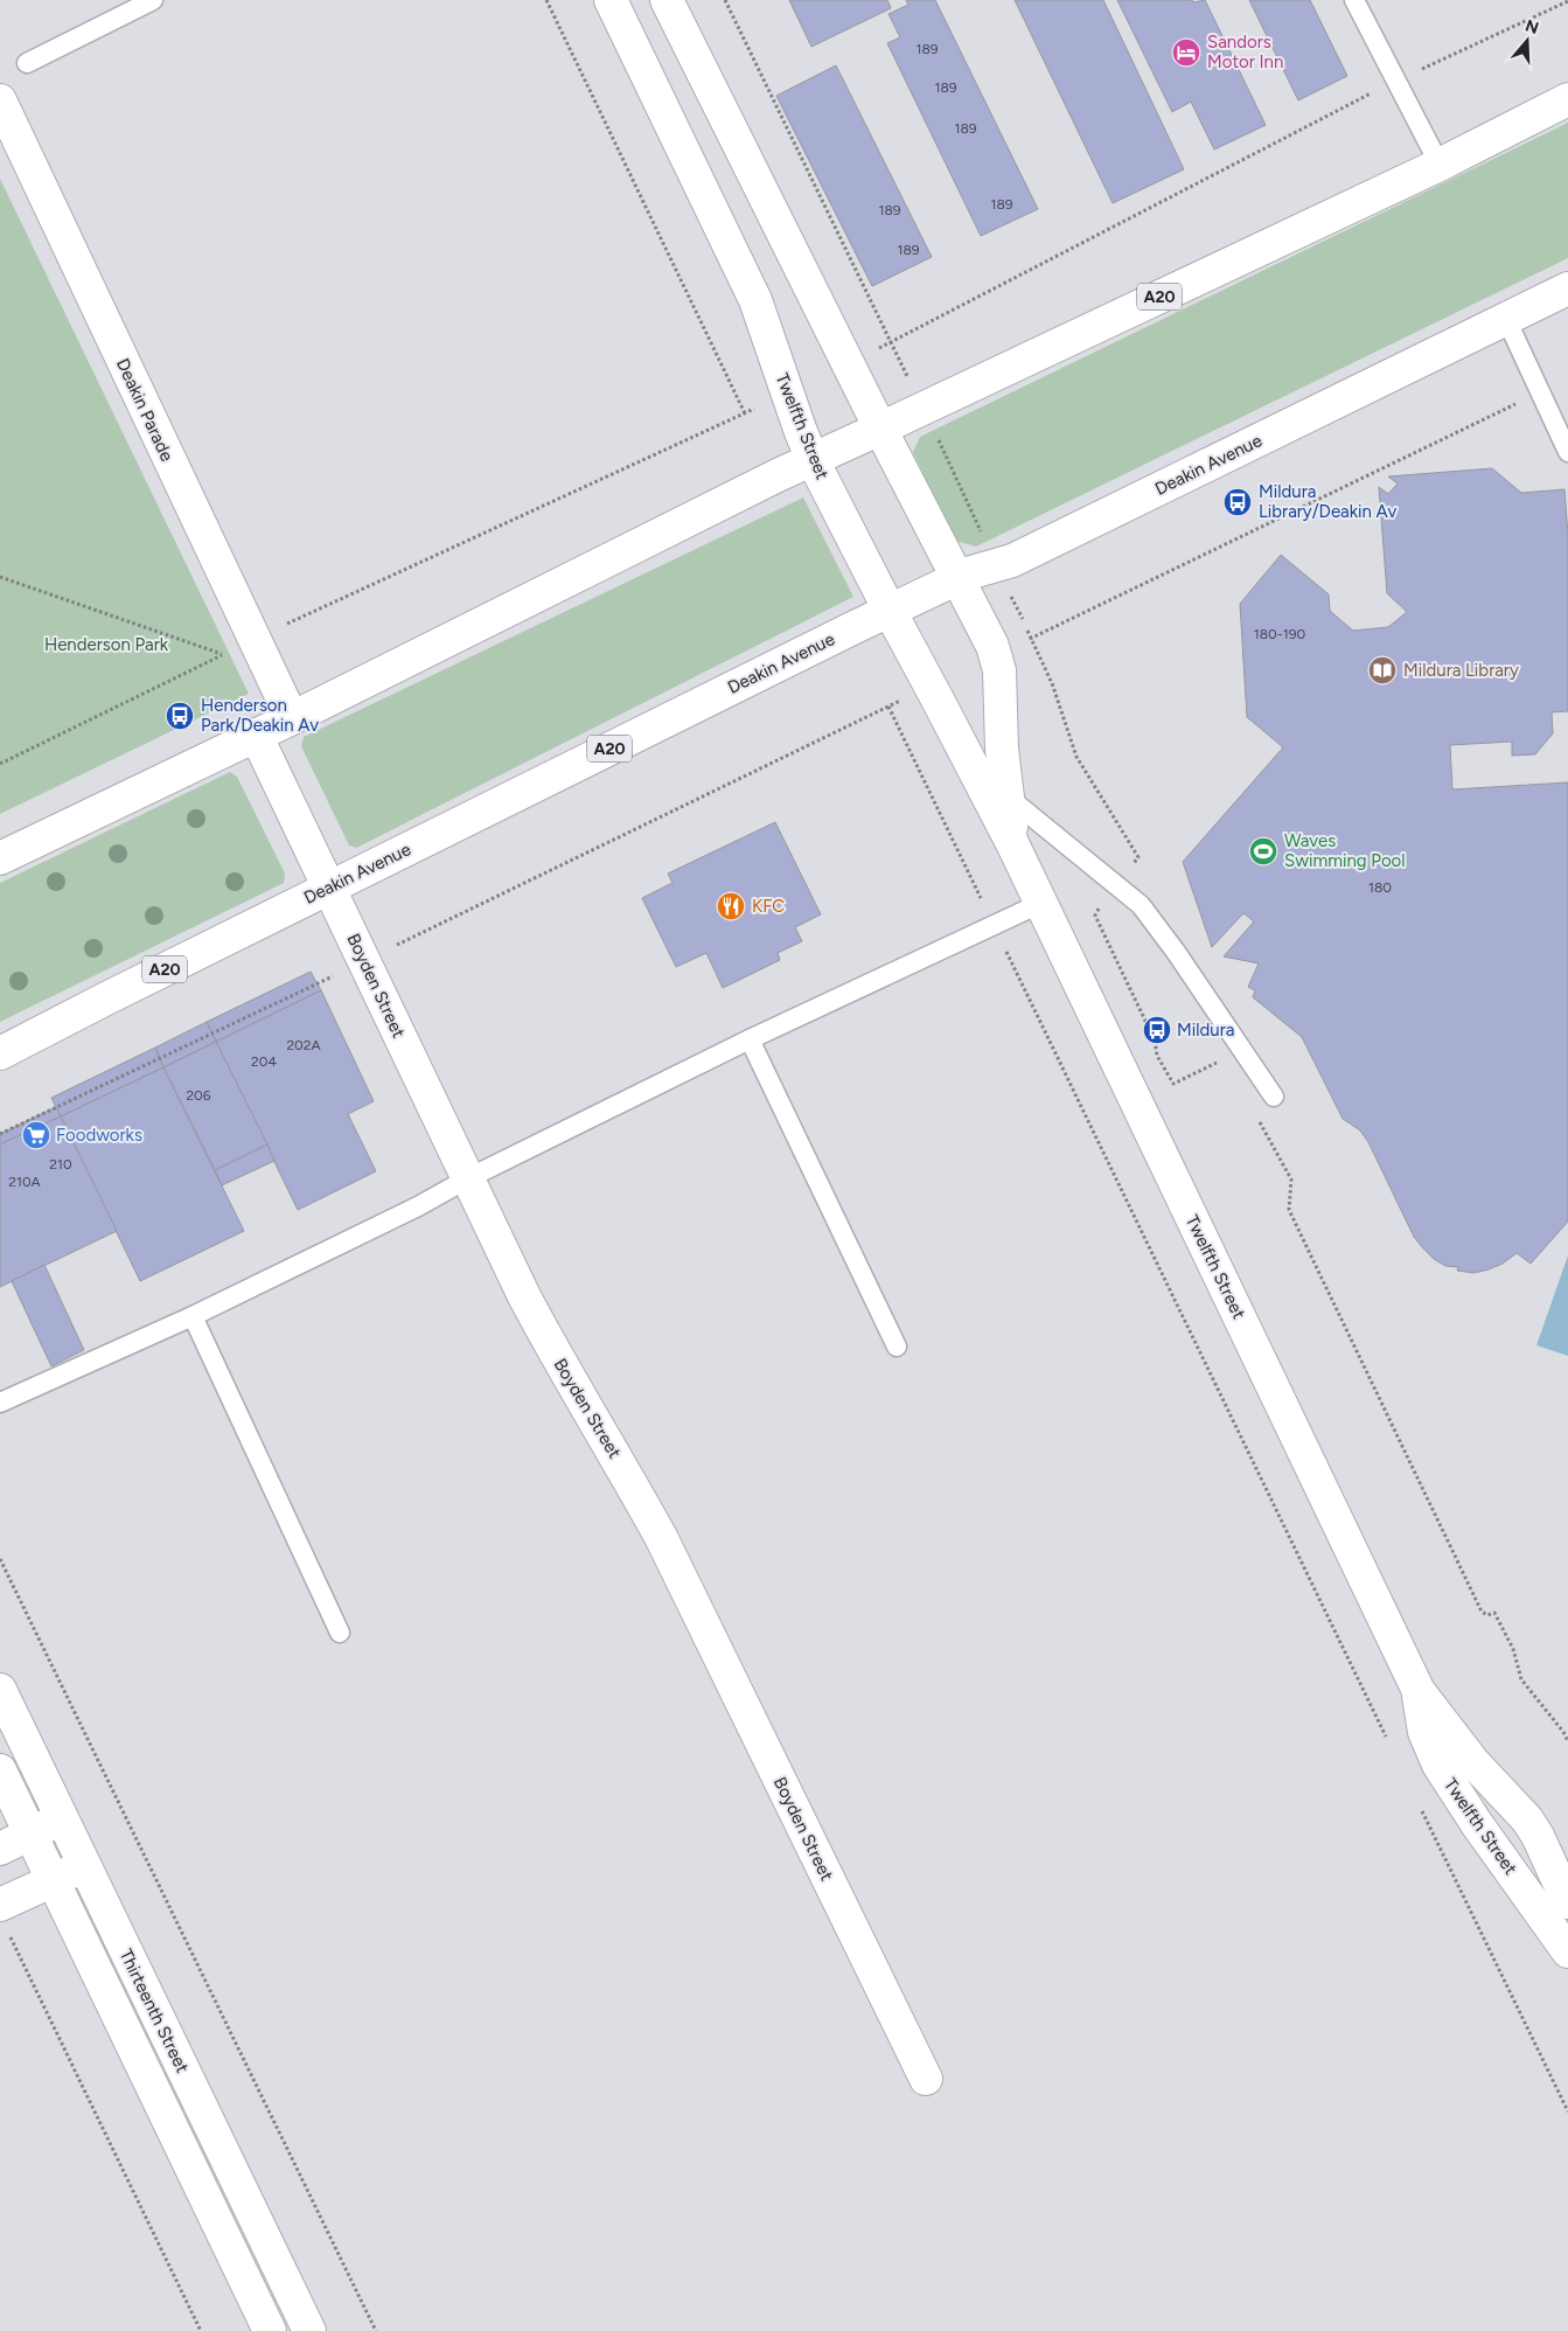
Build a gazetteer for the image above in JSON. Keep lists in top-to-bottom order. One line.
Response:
{"streets":{"main road":["A20","Deakin Parade","Twelfth Street","Deakin Avenue","Boyden Street","Thirteenth Street"]},"crossings":[["A20","Deakin Parade"],["A20","Twelfth Street"],["A20","Boyden Street"],["Twelfth Street","Deakin Avenue"],["Deakin Avenue","Boyden Street"]],"parks":["Henderson Park"],"places":{"hotel":["Sandors Motor Inn"],"bus stop":["Mildura Library/Deakin Av","Henderson Park/Deakin Av","Mildura"],"library":["Mildura Library"],"sports":["Waves Swimming Pool"],"restaurant":["KFC"],"supermarket":["Foodworks"]},"house_numbers":["189","189","189","189","189","189","180-190","180","202A","204","206","210","210A"],"north":"top"}
